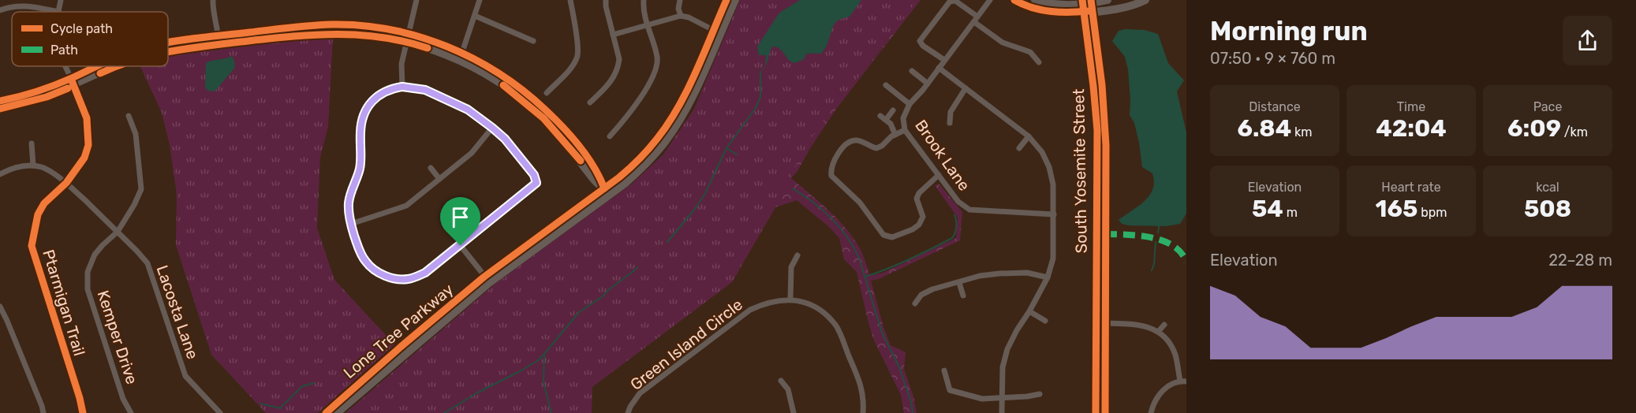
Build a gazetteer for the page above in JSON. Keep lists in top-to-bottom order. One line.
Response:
{"streets":{"street":["Brook Lane","South Yosemite Street","Ptarmigan Trail","Lacosta Lane","Lone Tree Parkway","Kemper Drive","Green Island Circle"]},"crossings":[["Ptarmigan Trail","Lacosta Lane"],["Lacosta Lane","Kemper Drive"]],"legend":["Cycle path","Path"],"page":{"heading":["Morning run","07:50 · 9 × 760 m"],"stats":[["Distance","6.84 km"],["Time","42:04"],["Pace","6:09 /km"],["Elevation","54 m"],["Heart rate","165 bpm"],["kcal","508"]],"chart":["Elevation","22–28 m"]}}
